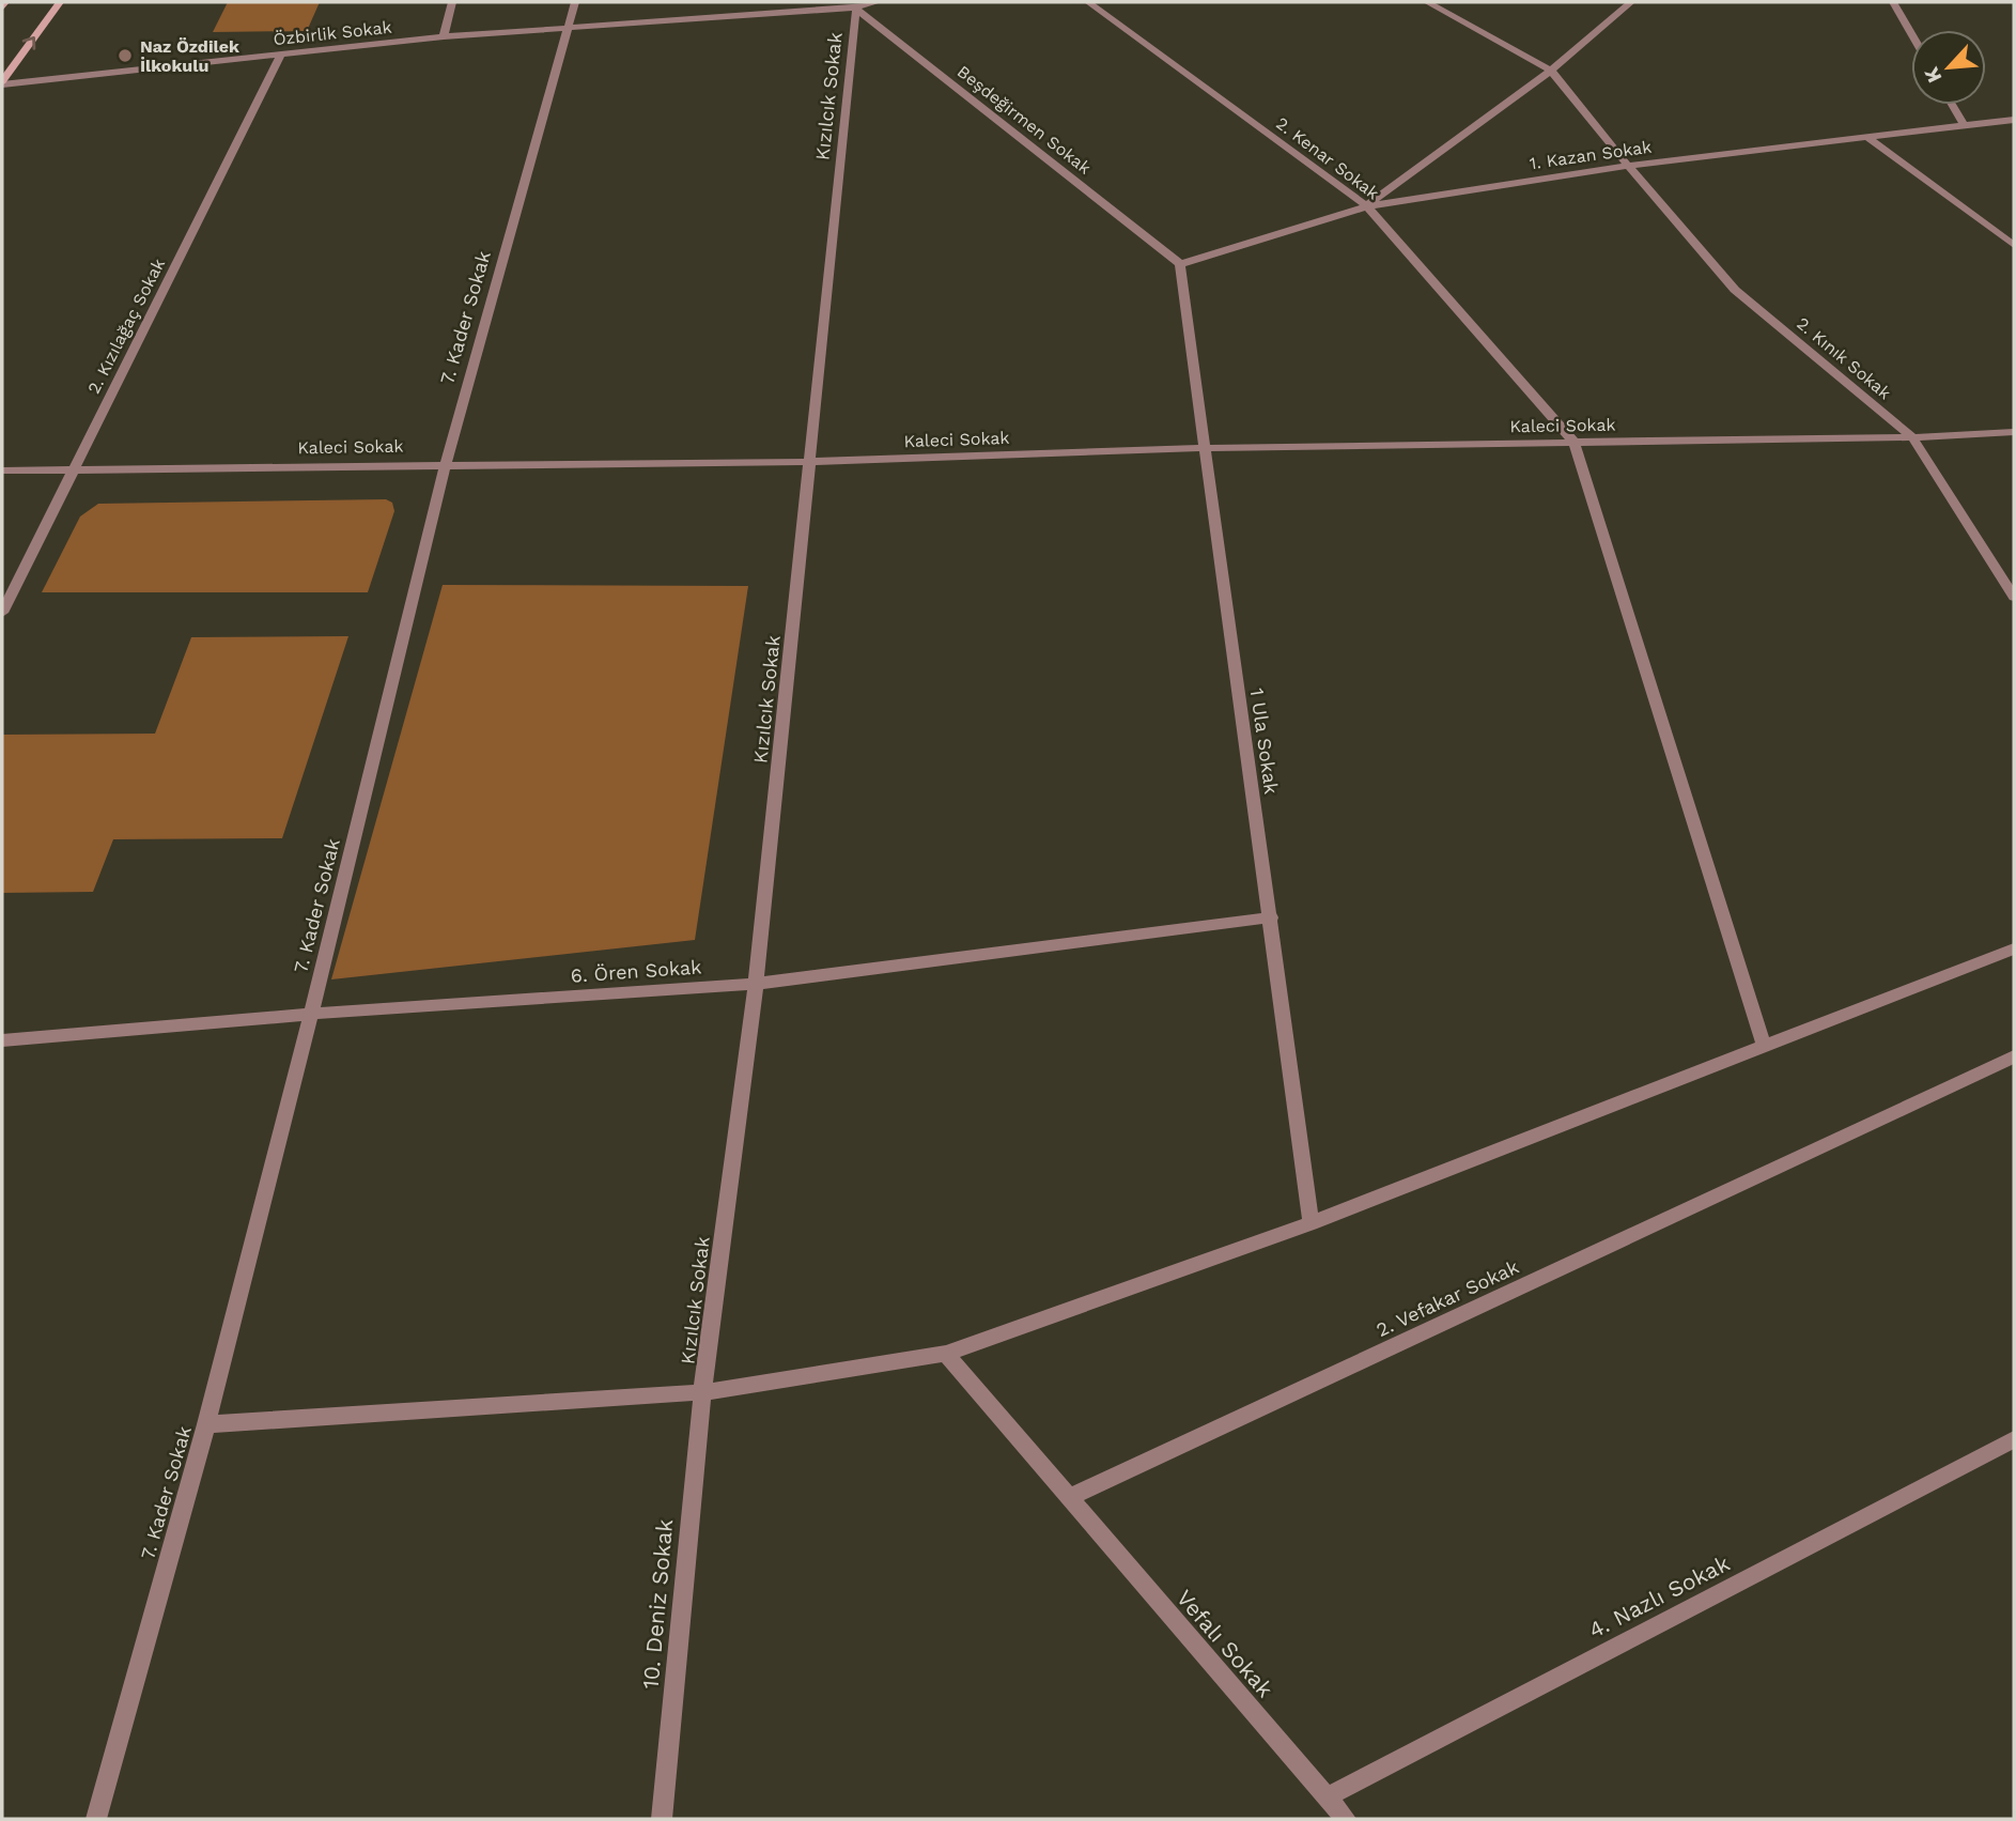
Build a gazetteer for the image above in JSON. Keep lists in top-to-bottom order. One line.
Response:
{"streets":{"street":["Özbirlik Sokak","Kızılcık Sokak","Beşdeğirmen Sokak","1. Kazan Sokak","2. Kenar Sokak","7. Kader Sokak","2. Kızılağaç Sokak","2. Kınık Sokak","Kaleci Sokak","1 Ula Sokak","6. Ören Sokak","2. Vefakar Sokak","4. Nazlı Sokak","10. Deniz Sokak","Vefalı Sokak"]},"crossings":[["Özbirlik Sokak","Kızılcık Sokak"],["Özbirlik Sokak","Beşdeğirmen Sokak"],["Özbirlik Sokak","7. Kader Sokak"],["Özbirlik Sokak","2. Kızılağaç Sokak"],["Kızılcık Sokak","Beşdeğirmen Sokak"],["Kızılcık Sokak","Kaleci Sokak"],["Kızılcık Sokak","6. Ören Sokak"],["Kızılcık Sokak","10. Deniz Sokak"],["Beşdeğirmen Sokak","1. Kazan Sokak"],["Beşdeğirmen Sokak","1 Ula Sokak"],["1. Kazan Sokak","2. Kenar Sokak"],["1. Kazan Sokak","2. Kınık Sokak"],["1. Kazan Sokak","1 Ula Sokak"],["2. Kenar Sokak","Kaleci Sokak"],["7. Kader Sokak","Kaleci Sokak"],["7. Kader Sokak","6. Ören Sokak"],["2. Kızılağaç Sokak","Kaleci Sokak"],["2. Kınık Sokak","Kaleci Sokak"],["Kaleci Sokak","1 Ula Sokak"],["1 Ula Sokak","6. Ören Sokak"],["2. Vefakar Sokak","Vefalı Sokak"],["4. Nazlı Sokak","Vefalı Sokak"]],"places":["Naz Özdilek İlkokulu"],"north":"bottom left"}
